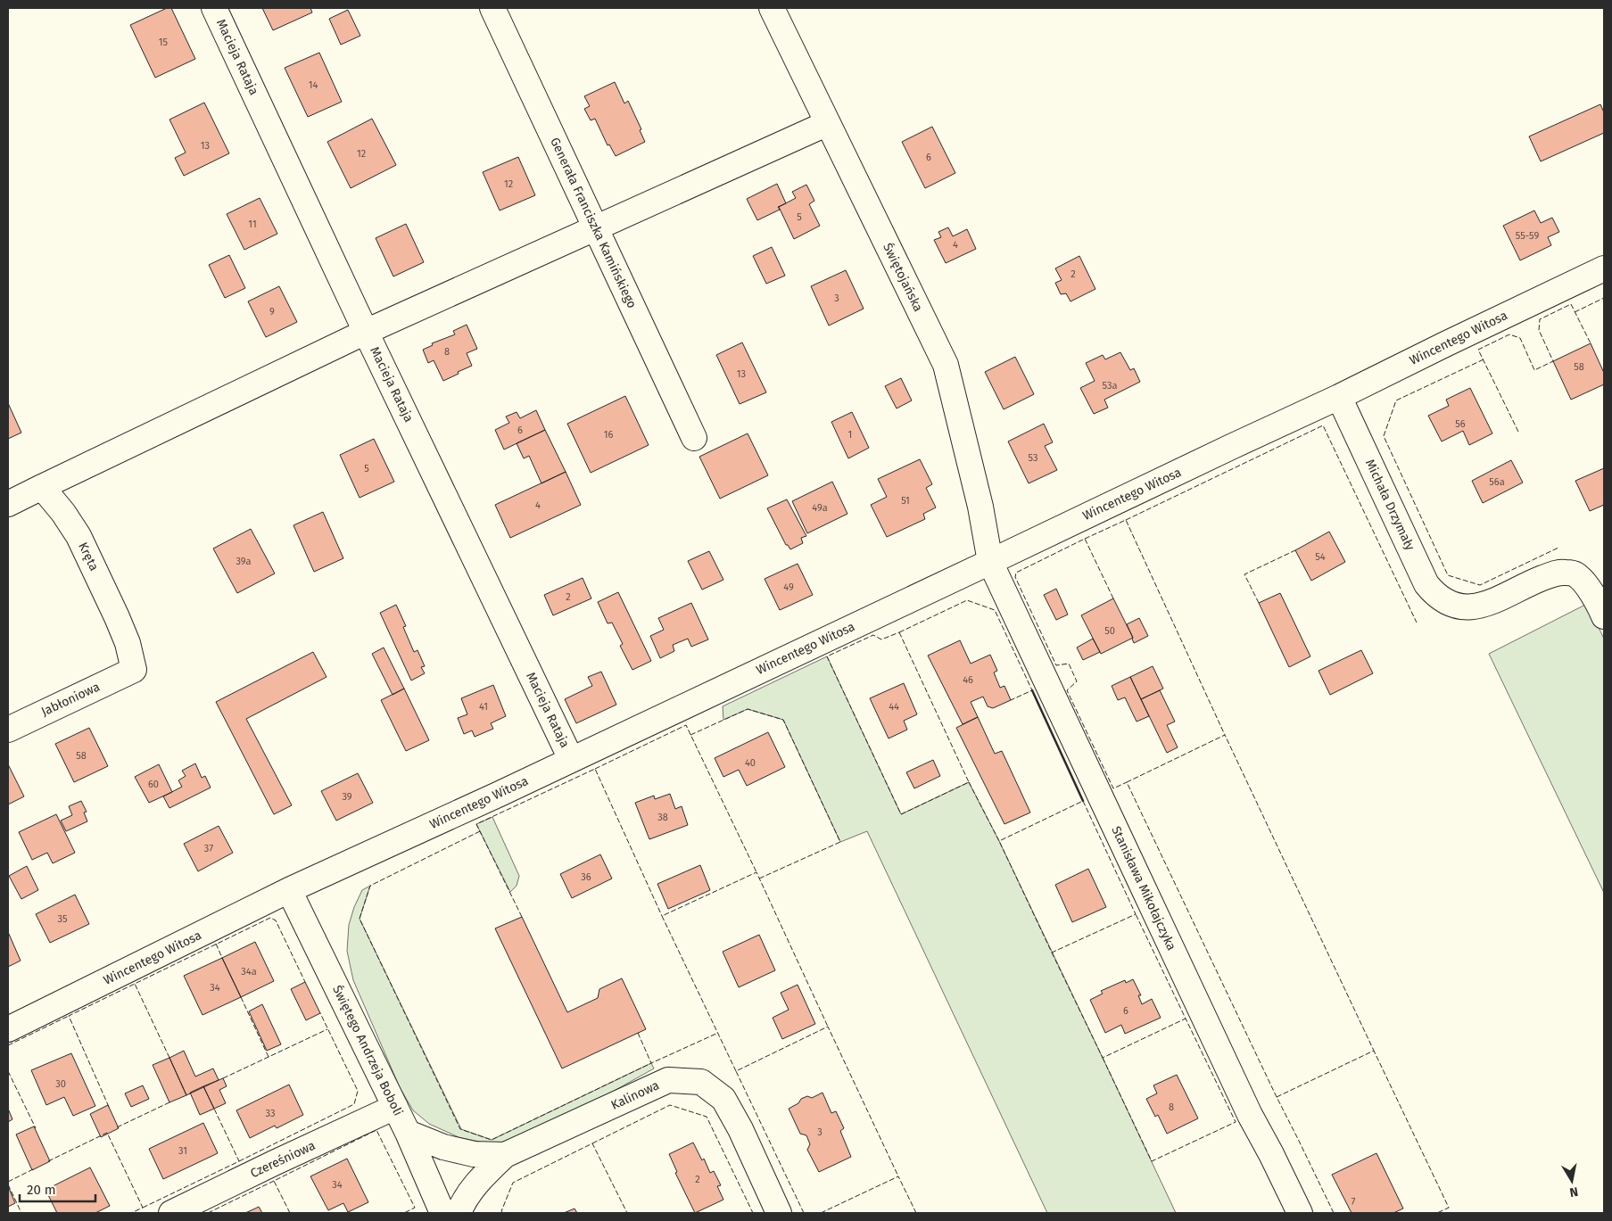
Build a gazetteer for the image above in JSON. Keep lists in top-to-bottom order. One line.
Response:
{"streets":{"street":["Macieja Rataja","Generała Franciszka Kamińskiego","Świętojańska","Wincentego Witosa","Michała Drzymały","Kręta","Jabłoniowa","Stanisława Mikołajczyka","Świętego Andrzeja Boboli","Kalinowa","Czereśniowa"]},"crossings":[["Macieja Rataja","Wincentego Witosa"],["Świętojańska","Wincentego Witosa"],["Świętojańska","Stanisława Mikołajczyka"],["Wincentego Witosa","Michała Drzymały"],["Wincentego Witosa","Stanisława Mikołajczyka"],["Wincentego Witosa","Świętego Andrzeja Boboli"],["Kręta","Jabłoniowa"],["Świętego Andrzeja Boboli","Kalinowa"],["Świętego Andrzeja Boboli","Czereśniowa"]],"house_numbers":["15","14","13","12","6","12","5","11","55-59","4","2","3","9","8","58","13","53a","56","6","16","1","53","5","56a","51","4","49a","54","39a","49","2","50","46","41","44","58","40","60","39","38","37","36","35","34a","34","6","30","8","33","3","31","2","34","7"],"scale_bar":"20 m","north":"bottom"}
